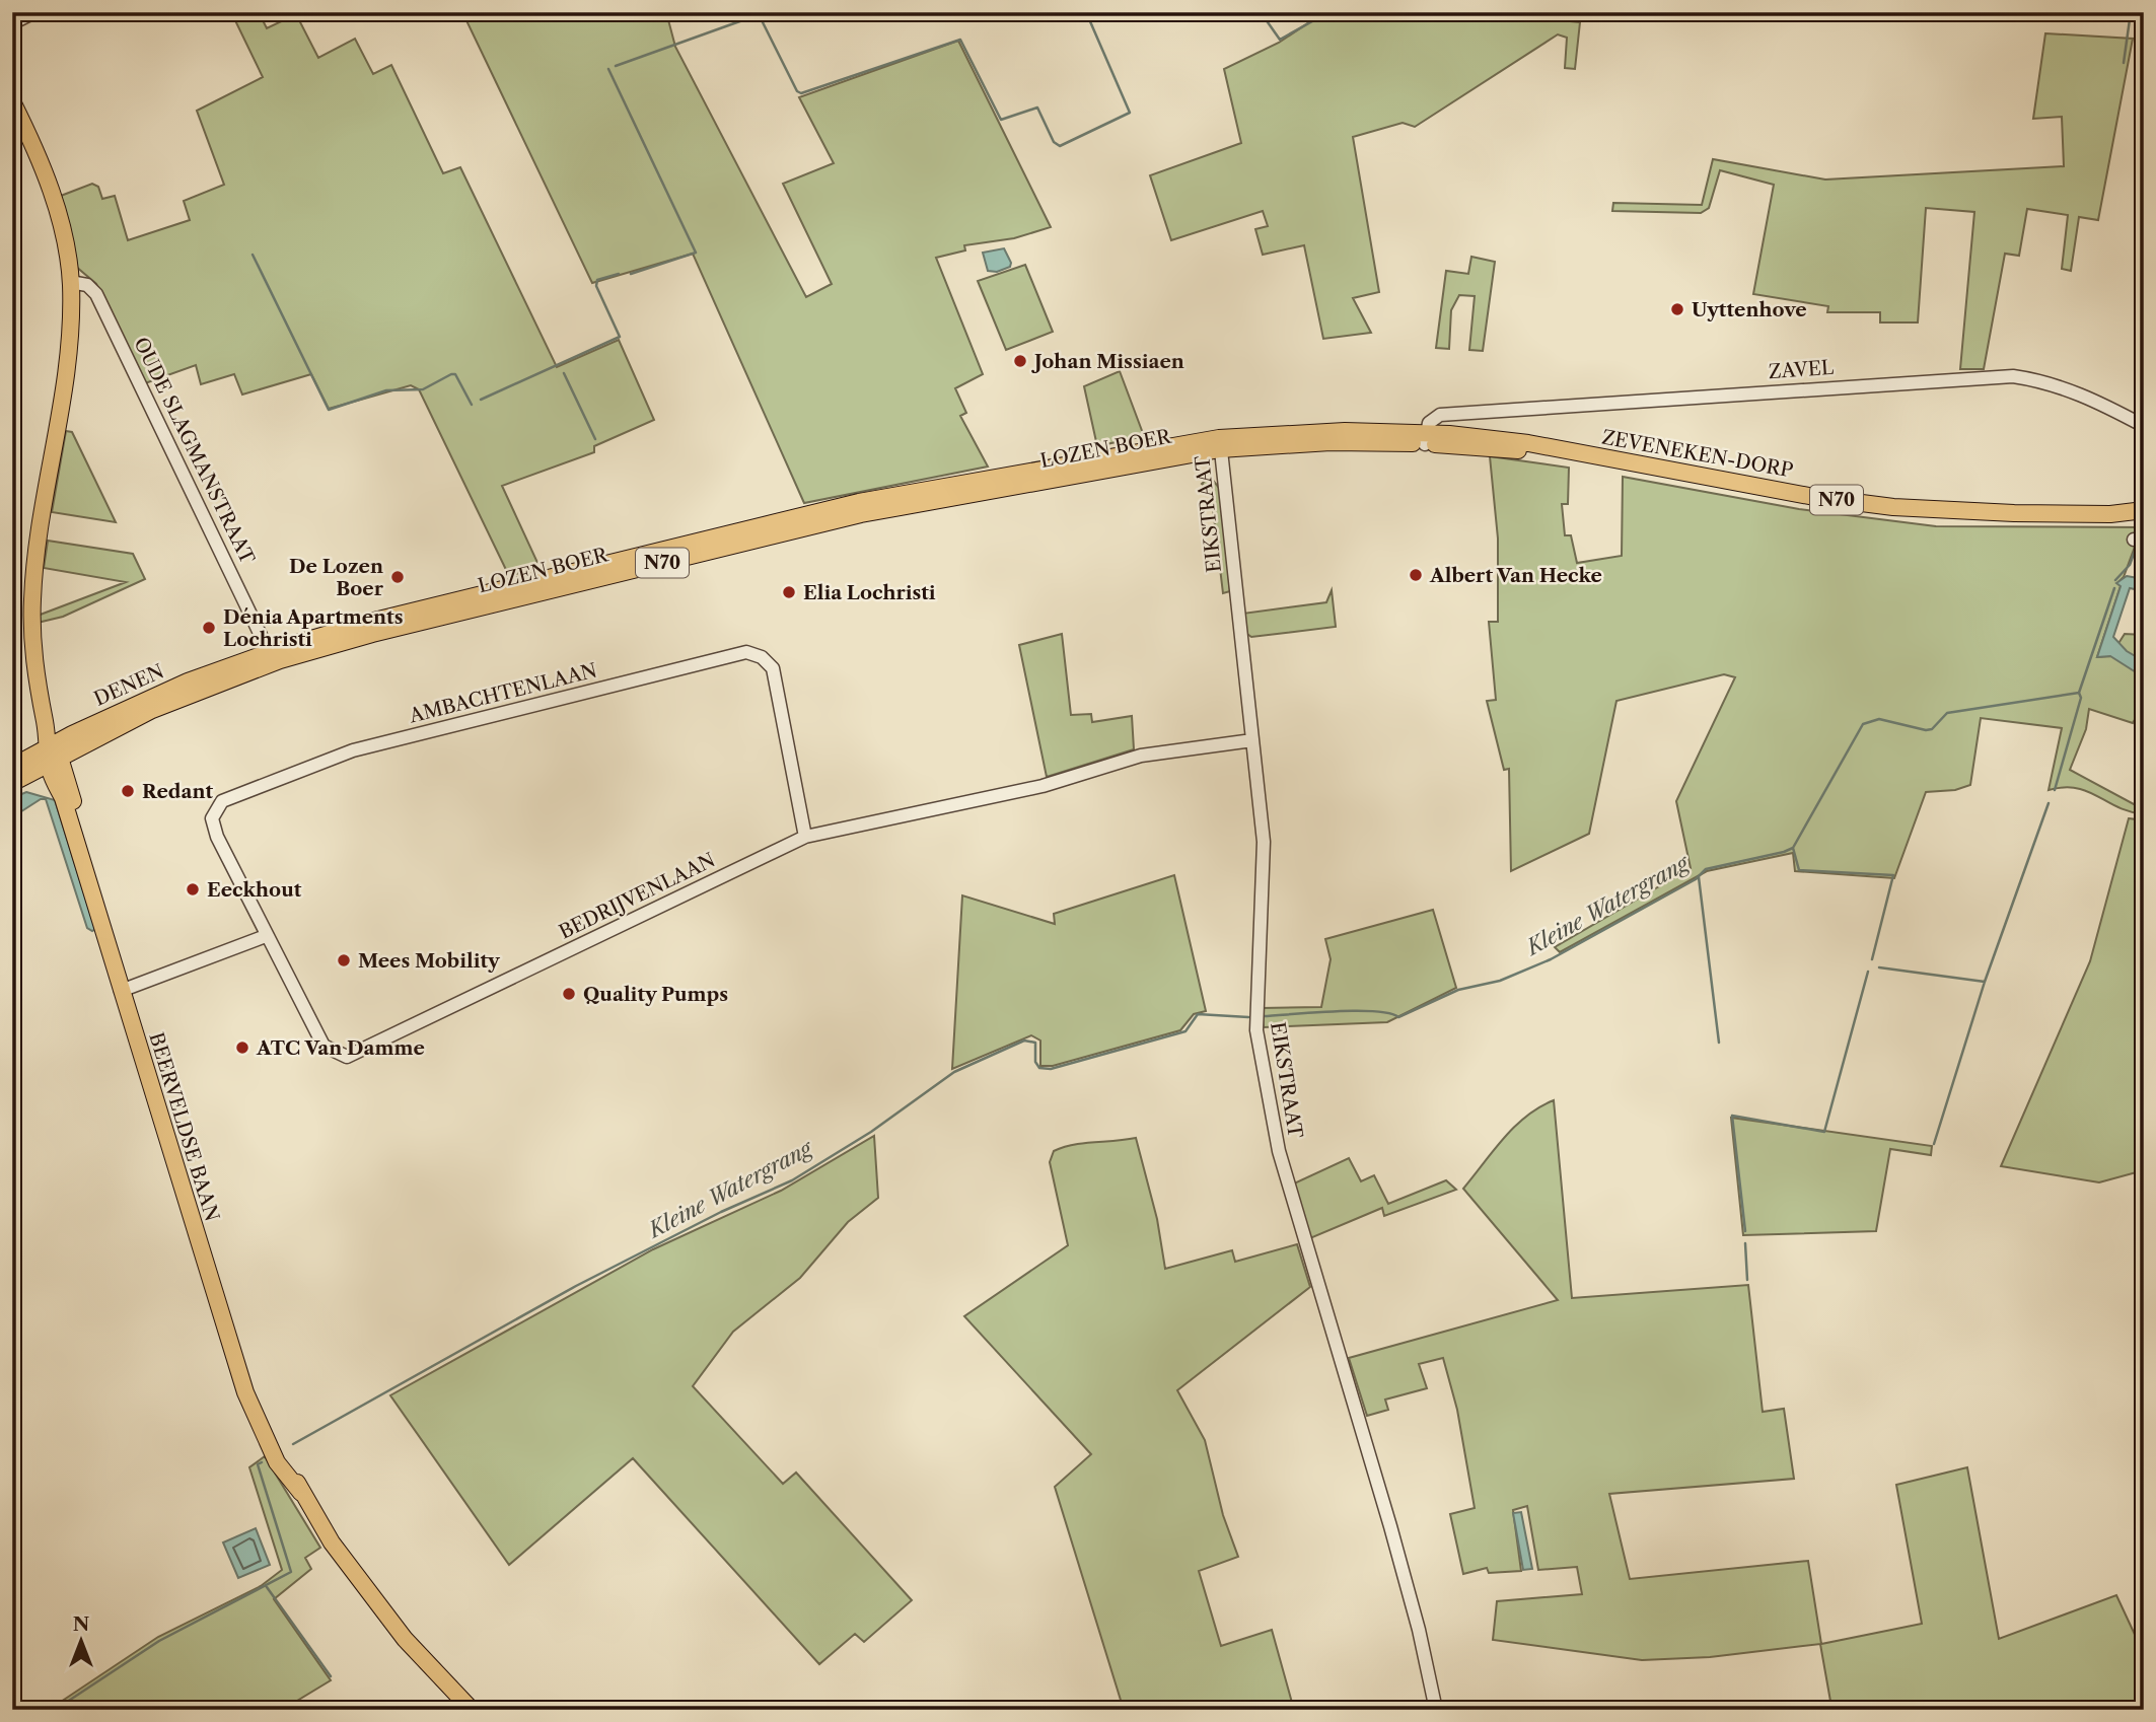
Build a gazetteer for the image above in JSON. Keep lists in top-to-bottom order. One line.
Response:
{"streets":{"main road":["LOZEN BOER","ZEVENEKEN-DORP","N70","DENEN","BEERVELDSE BAAN"],"street":["ZAVEL","OUDE SLAGMANSTRAAT","EIKSTRAAT","AMBACHTENLAAN","BEDRIJVENLAAN"]},"crossings":[["LOZEN BOER","OUDE SLAGMANSTRAAT"],["LOZEN BOER","ZEVENEKEN-DORP"],["LOZEN BOER","EIKSTRAAT"],["LOZEN BOER","DENEN"],["LOZEN BOER","BEERVELDSE BAAN"],["OUDE SLAGMANSTRAAT","DENEN"],["OUDE SLAGMANSTRAAT","BEERVELDSE BAAN"],["ZEVENEKEN-DORP","EIKSTRAAT"],["EIKSTRAAT","BEDRIJVENLAAN"],["DENEN","BEERVELDSE BAAN"],["AMBACHTENLAAN","BEDRIJVENLAAN"]],"water":["Kleine Watergrang"],"places":["Uyttenhove","Johan Missiaen","Albert Van Hecke","De Lozen Boer","Elia Lochristi","Dénia Apartments Lochristi","Redant","Eeckhout","Mees Mobility","Quality Pumps","ATC Van Damme"],"north":"top"}
